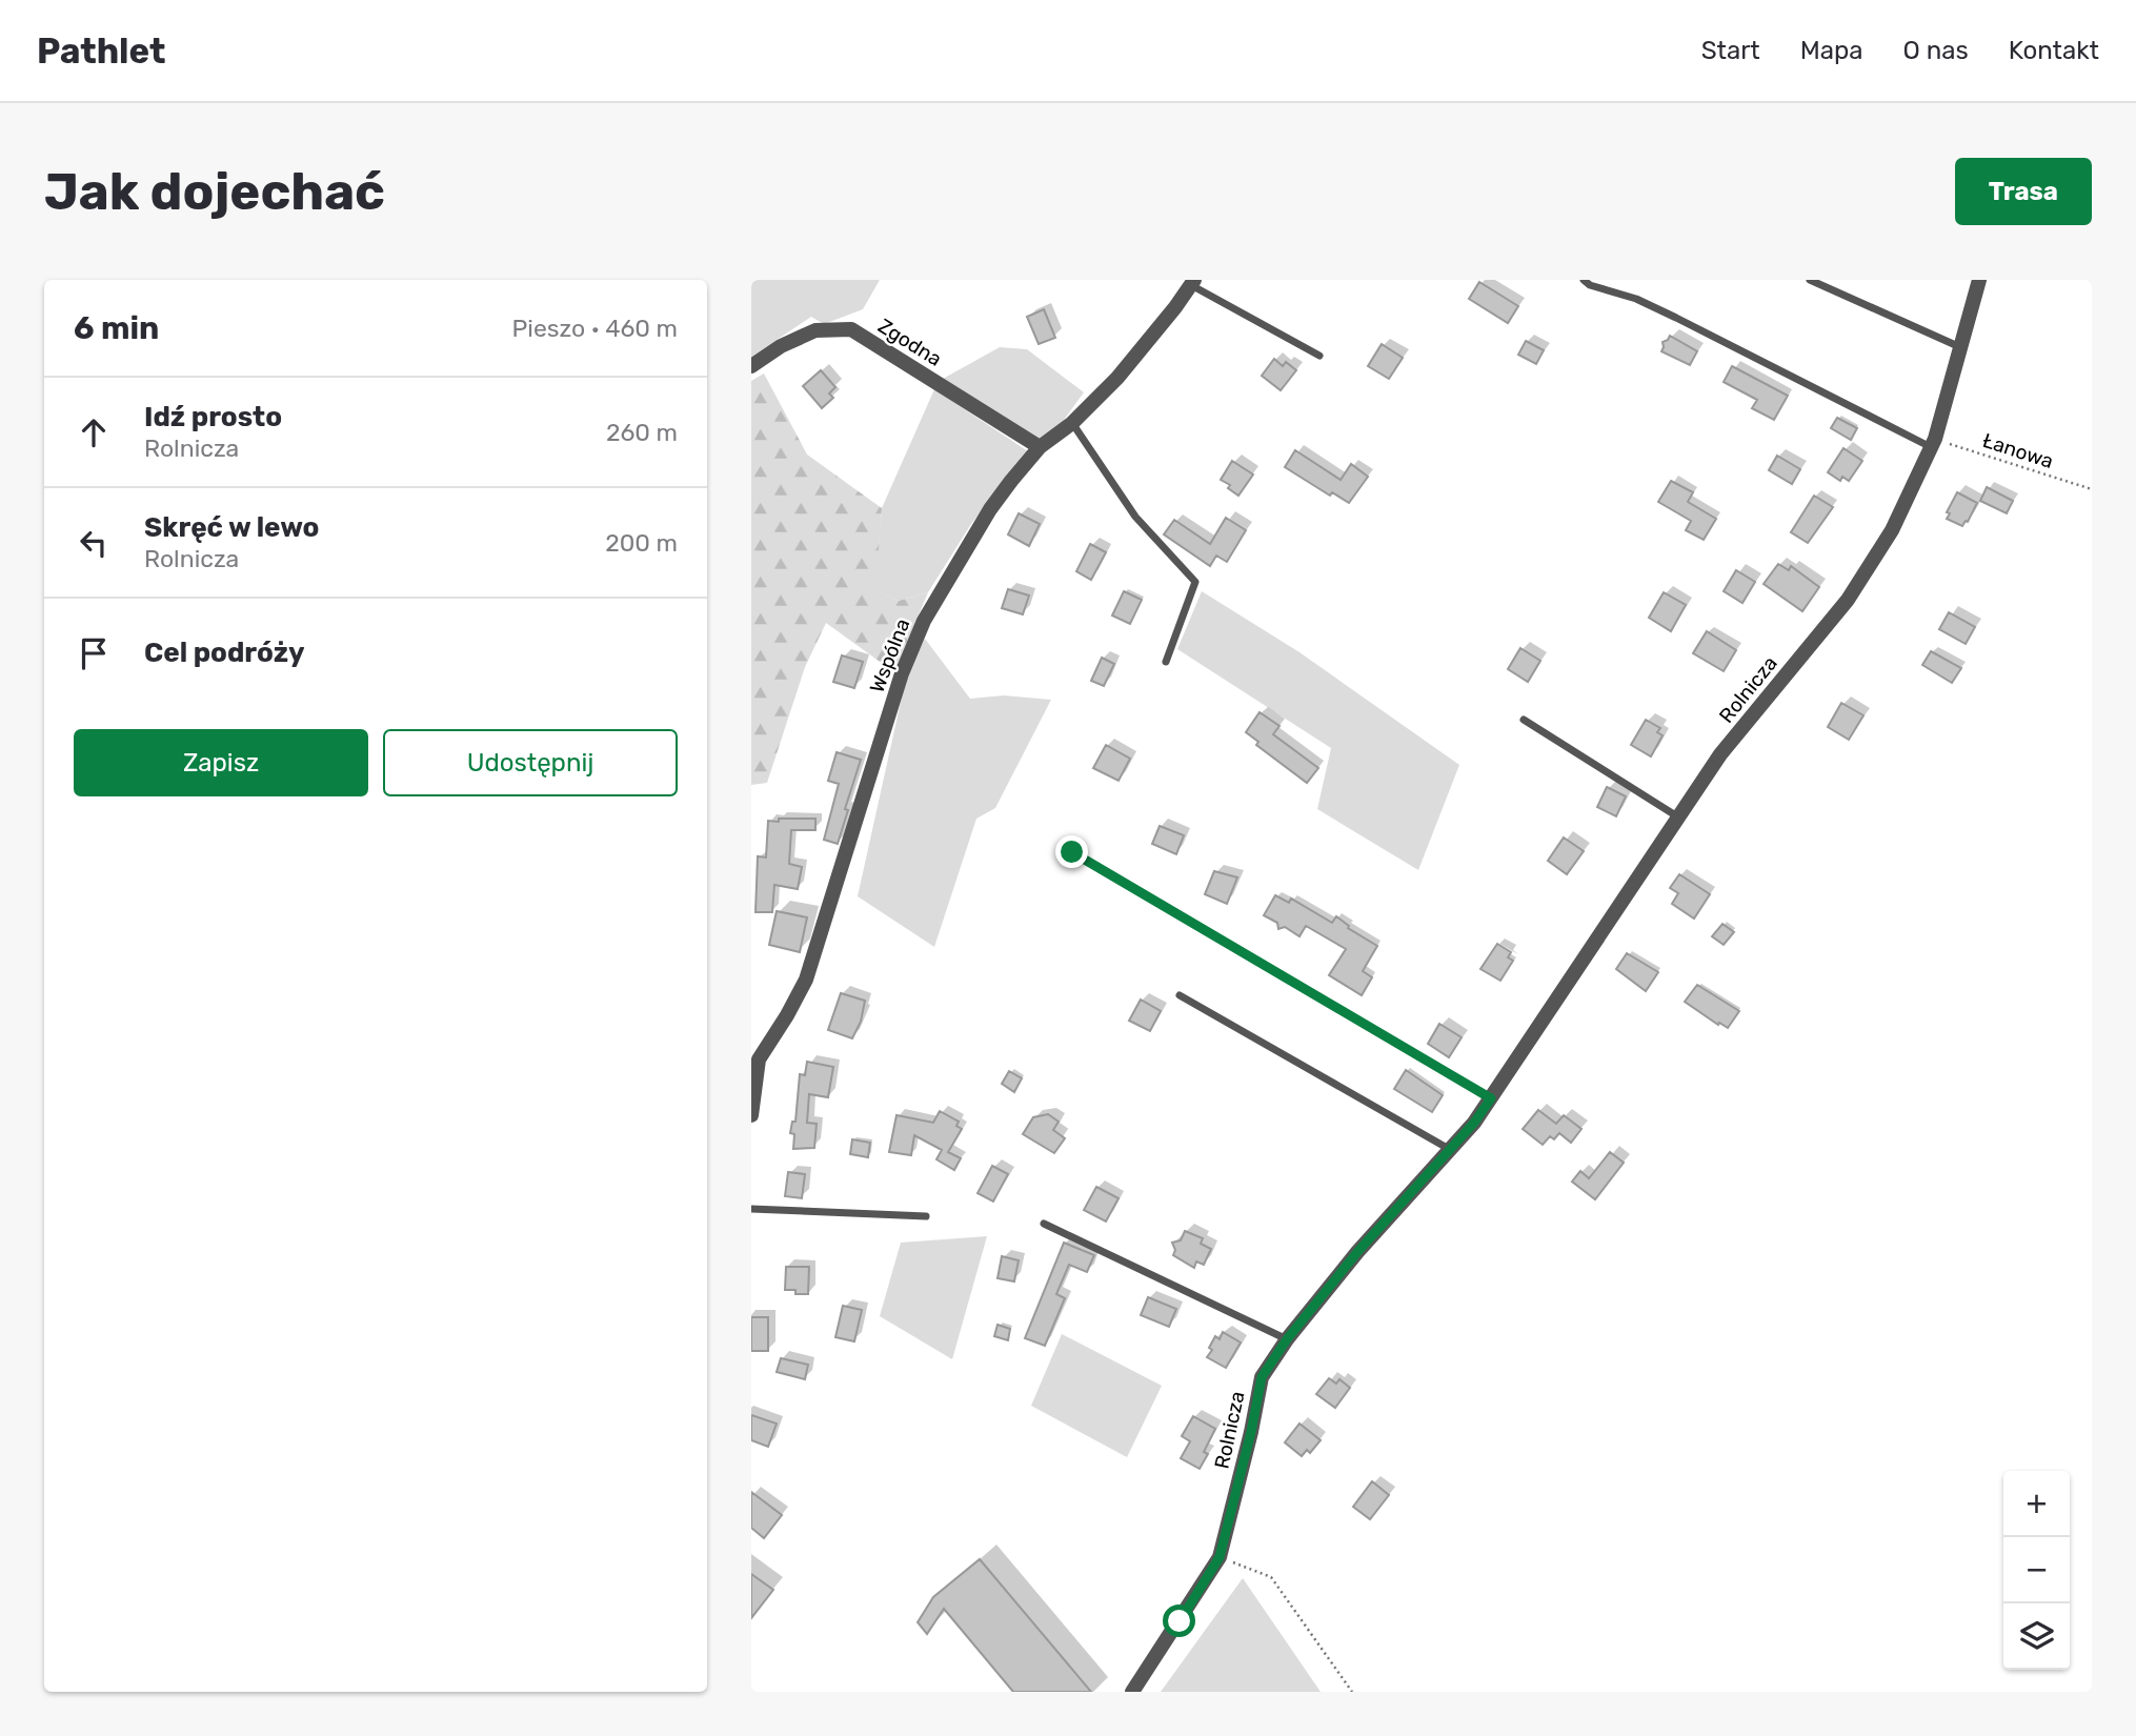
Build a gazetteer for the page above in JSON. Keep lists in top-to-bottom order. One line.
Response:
{"streets":{"street":["Zgodna","Wspólna","Rolnicza"],"path":["Łanowa"]},"crossings":[["Zgodna","Wspólna"],["Łanowa","Rolnicza"]],"page":{"header":"Pathlet","nav":["Start","Mapa","O nas","Kontakt"],"buttons":["Trasa",["Zapisz","Udostępnij"]],"title":"Jak dojechać","heading":["6 min","Pieszo · 460 m"],"list":[["Idź prosto","Rolnicza","260 m"],["Skręć w lewo","Rolnicza","200 m"],"Cel podróży"],"map_buttons":["+","−"]}}
